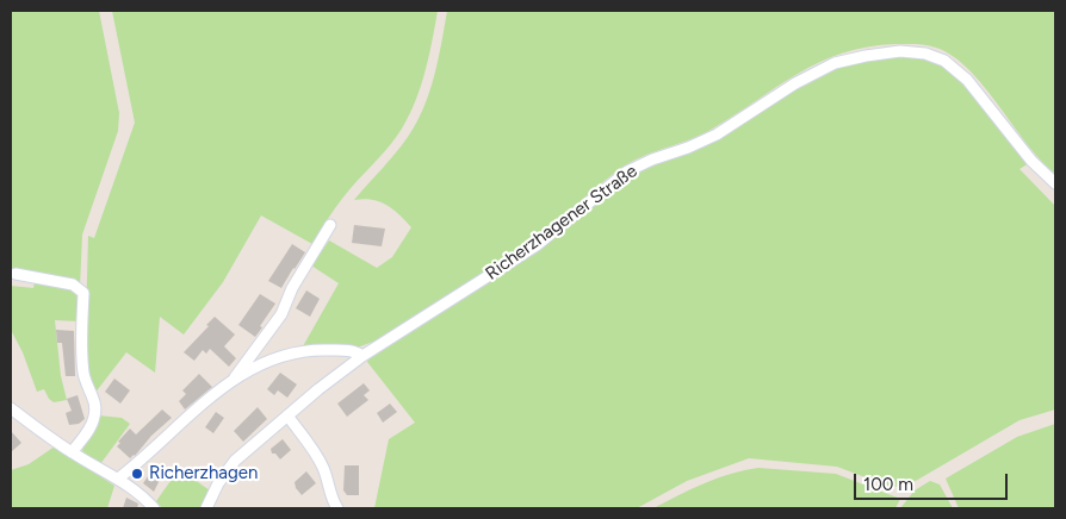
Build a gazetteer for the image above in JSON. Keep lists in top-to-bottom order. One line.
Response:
{"streets":{"street":["Richerzhagener Straße"]},"places":["Richerzhagen"],"scale_bar":"100 m"}
